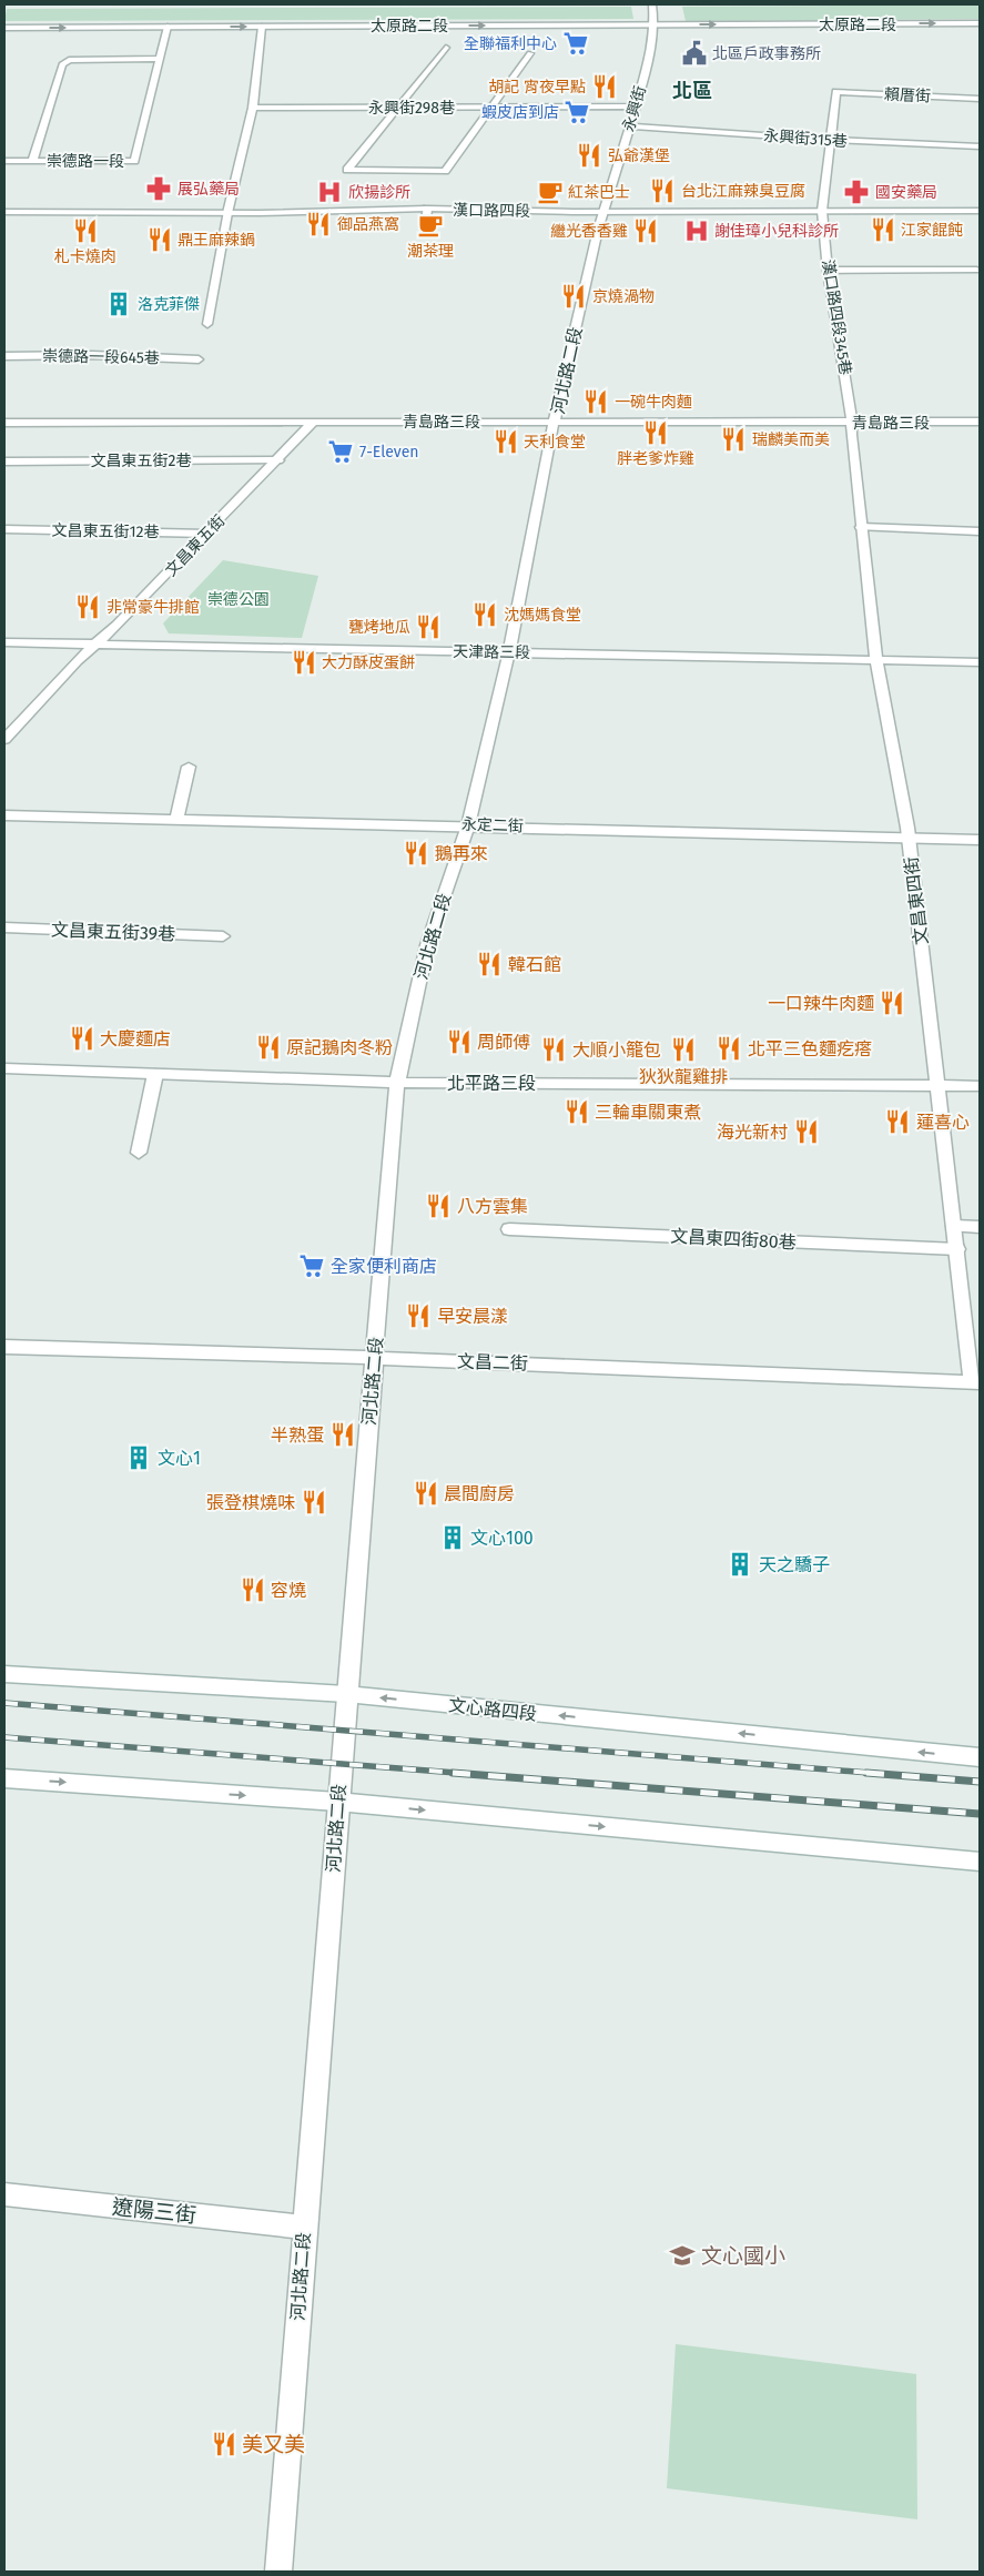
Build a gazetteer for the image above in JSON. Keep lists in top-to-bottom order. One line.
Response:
{"streets":{"street":["太原路二段","賴厝街","永興街298巷","永興街","永興街315巷","崇德路一段","漢口路四段","漢口路四段345巷","崇德路一段645巷","河北路二段","青島路三段","文昌東五街2巷","文昌東五街12巷","文昌東五街","天津路三段","永定二街","文昌東四街","文昌東五街39巷","北平路三段","文昌東四街80巷","文昌二街","文心路四段","遼陽三街"]},"crossings":[["太原路二段","永興街"],["太原路二段","崇德路一段"],["賴厝街","漢口路四段345巷"],["永興街298巷","永興街"],["永興街","永興街315巷"],["永興街","漢口路四段"],["永興街","河北路二段"],["永興街315巷","漢口路四段345巷"],["漢口路四段","漢口路四段345巷"],["漢口路四段","河北路二段"],["漢口路四段345巷","青島路三段"],["漢口路四段345巷","文昌東四街"],["河北路二段","青島路三段"],["河北路二段","天津路三段"],["河北路二段","永定二街"],["河北路二段","北平路三段"],["河北路二段","文昌二街"],["河北路二段","文心路四段"],["河北路二段","遼陽三街"],["青島路三段","文昌東五街"],["青島路三段","文昌東四街"],["文昌東五街2巷","文昌東五街"],["文昌東五街12巷","文昌東五街"],["文昌東五街","天津路三段"],["天津路三段","文昌東四街"],["永定二街","文昌東四街"],["文昌東四街","北平路三段"],["文昌東四街","文昌東四街80巷"],["文昌東四街","文昌二街"]],"one_way":["太原路二段"],"districts":["北區"],"parks":["崇德公園"],"places":{"supermarket":["全聯福利中心","蝦皮店到店","7-Eleven","全家便利商店"],"public building":["北區戶政事務所"],"restaurant":["胡記 宵夜早點","弘爺漢堡","台北江麻辣臭豆腐","御品燕窩","江家餛飩","札卡燒肉","繼光香香雞","鼎王麻辣鍋","京燒渦物","一碗牛肉麵","胖老爹炸雞","瑞麟美而美","天利食堂","非常豪牛排館","沈媽媽食堂","甕烤地瓜","大力酥皮蛋餅","鵝再來","韓石館","一口辣牛肉麵","大慶麵店","周師傅","原記鵝肉冬粉","北平三色麵疙瘩","大順小籠包","狄狄龍雞排","三輪車關東煮","蓮喜心","海光新村","八方雲集","早安晨漾","半熟蛋","晨間廚房","張登棋燒味","容燒","美又美"],"pharmacy":["展弘藥局","國安藥局"],"hospital":["欣揚診所","謝佳璋小兒科診所"],"cafe":["紅茶巴士","潮茶理"],"building":["洛克菲傑","文心1","文心100","天之驕子"],"school or university":["文心國小"]}}
